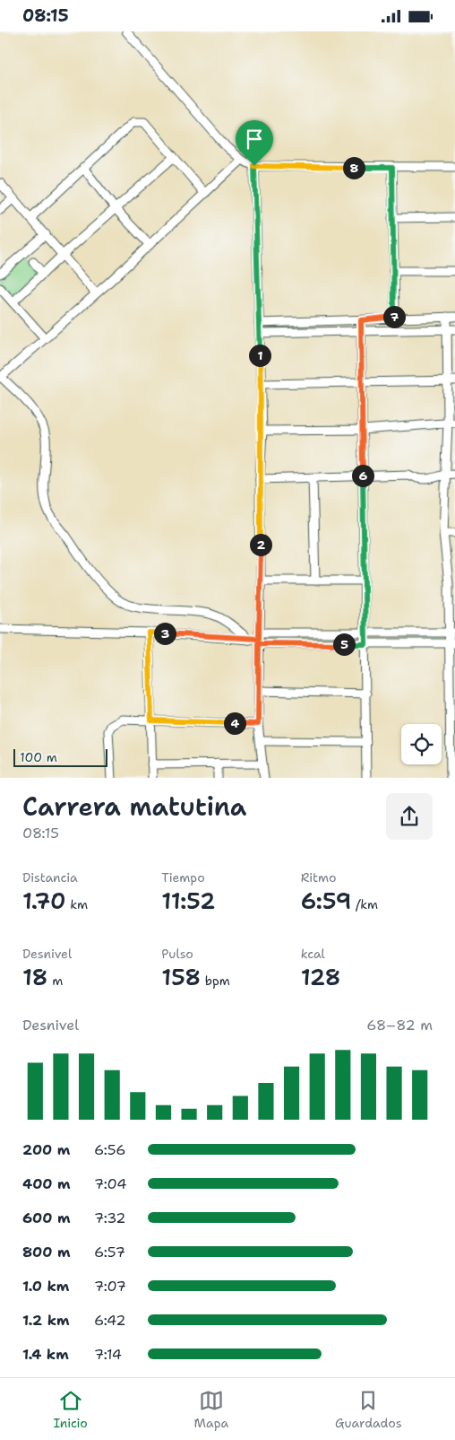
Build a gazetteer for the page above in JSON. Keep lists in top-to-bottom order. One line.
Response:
{"scale_bar":"100 m","page":{"status":"08:15","pins":["8","7","1","6","2","3","5","4"],"scale":"100 m","heading":["Carrera matutina","08:15"],"stats":[["Distancia","1.70 km"],["Tiempo","11:52"],["Ritmo","6:59 /km"],["Desnivel","18 m"],["Pulso","158 bpm"],["kcal","128"]],"chart":["Desnivel","68–82 m"],"list":[{"name":"200 m","note":"6:56"},{"name":"400 m","note":"7:04"},{"name":"600 m","note":"7:32"},{"name":"800 m","note":"6:57"},{"name":"1.0 km","note":"7:07"},{"name":"1.2 km","note":"6:42"},{"name":"1.4 km","note":"7:14"}],"tabs":["Inicio","Mapa","Guardados"]}}
